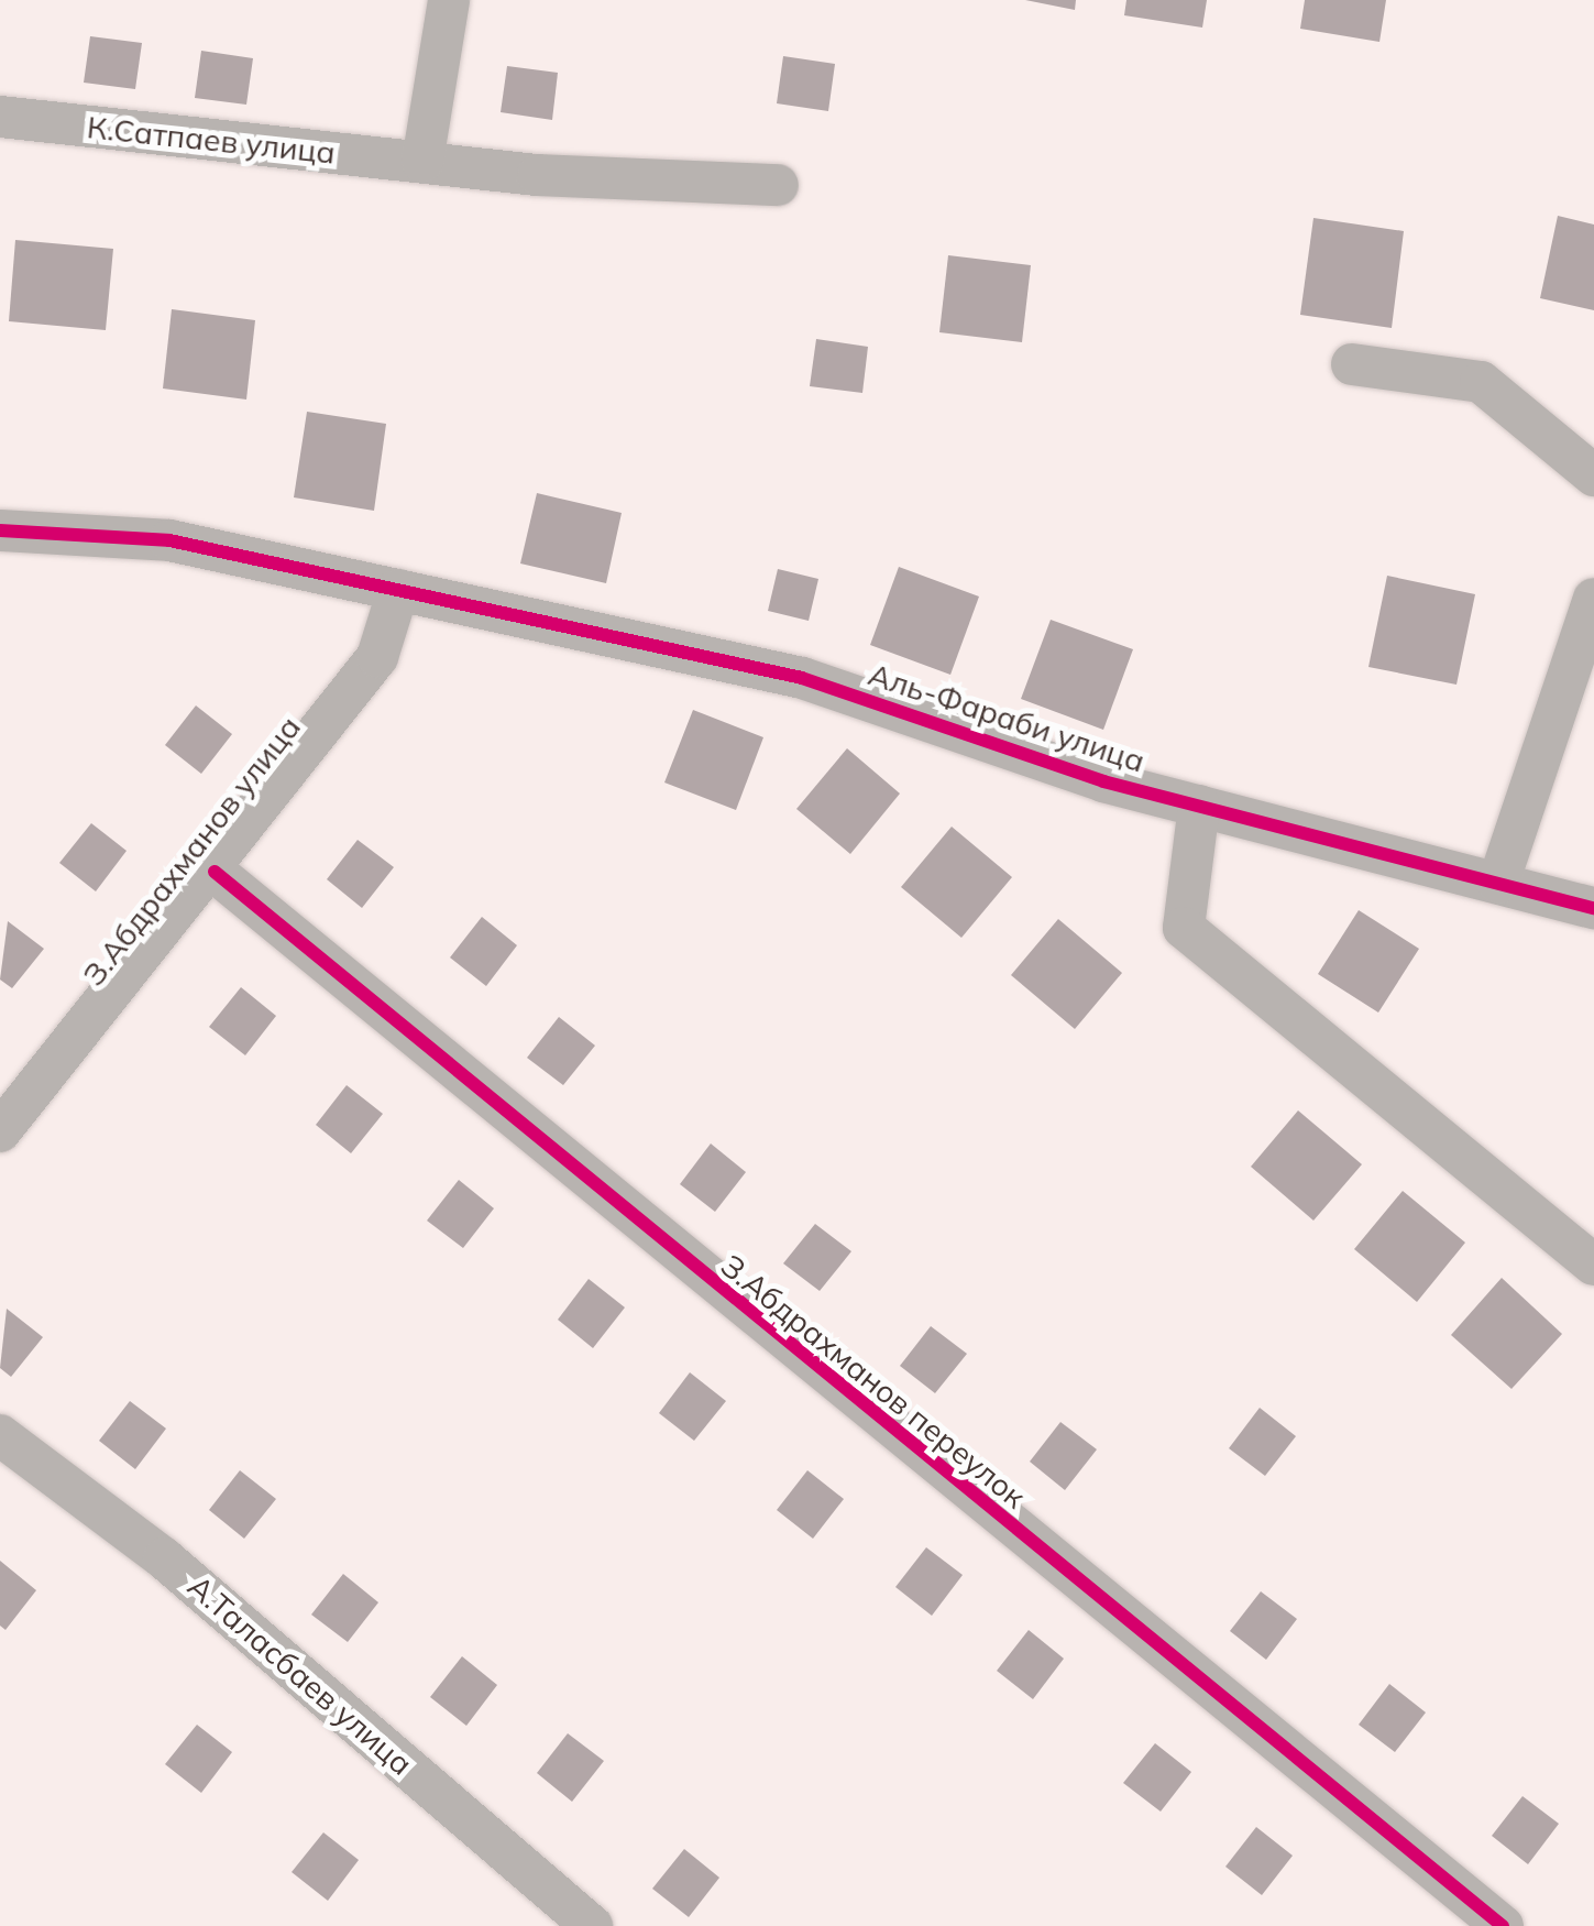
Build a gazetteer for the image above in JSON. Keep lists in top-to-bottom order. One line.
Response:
{"streets":{"street":["К.Сатпаев улица","Аль-Фараби улица","З.Абдрахманов улица","З.Абдрахманов переулок","А.Таласбаев улица"]},"crossings":[["Аль-Фараби улица","З.Абдрахманов улица"],["З.Абдрахманов улица","З.Абдрахманов переулок"]]}
